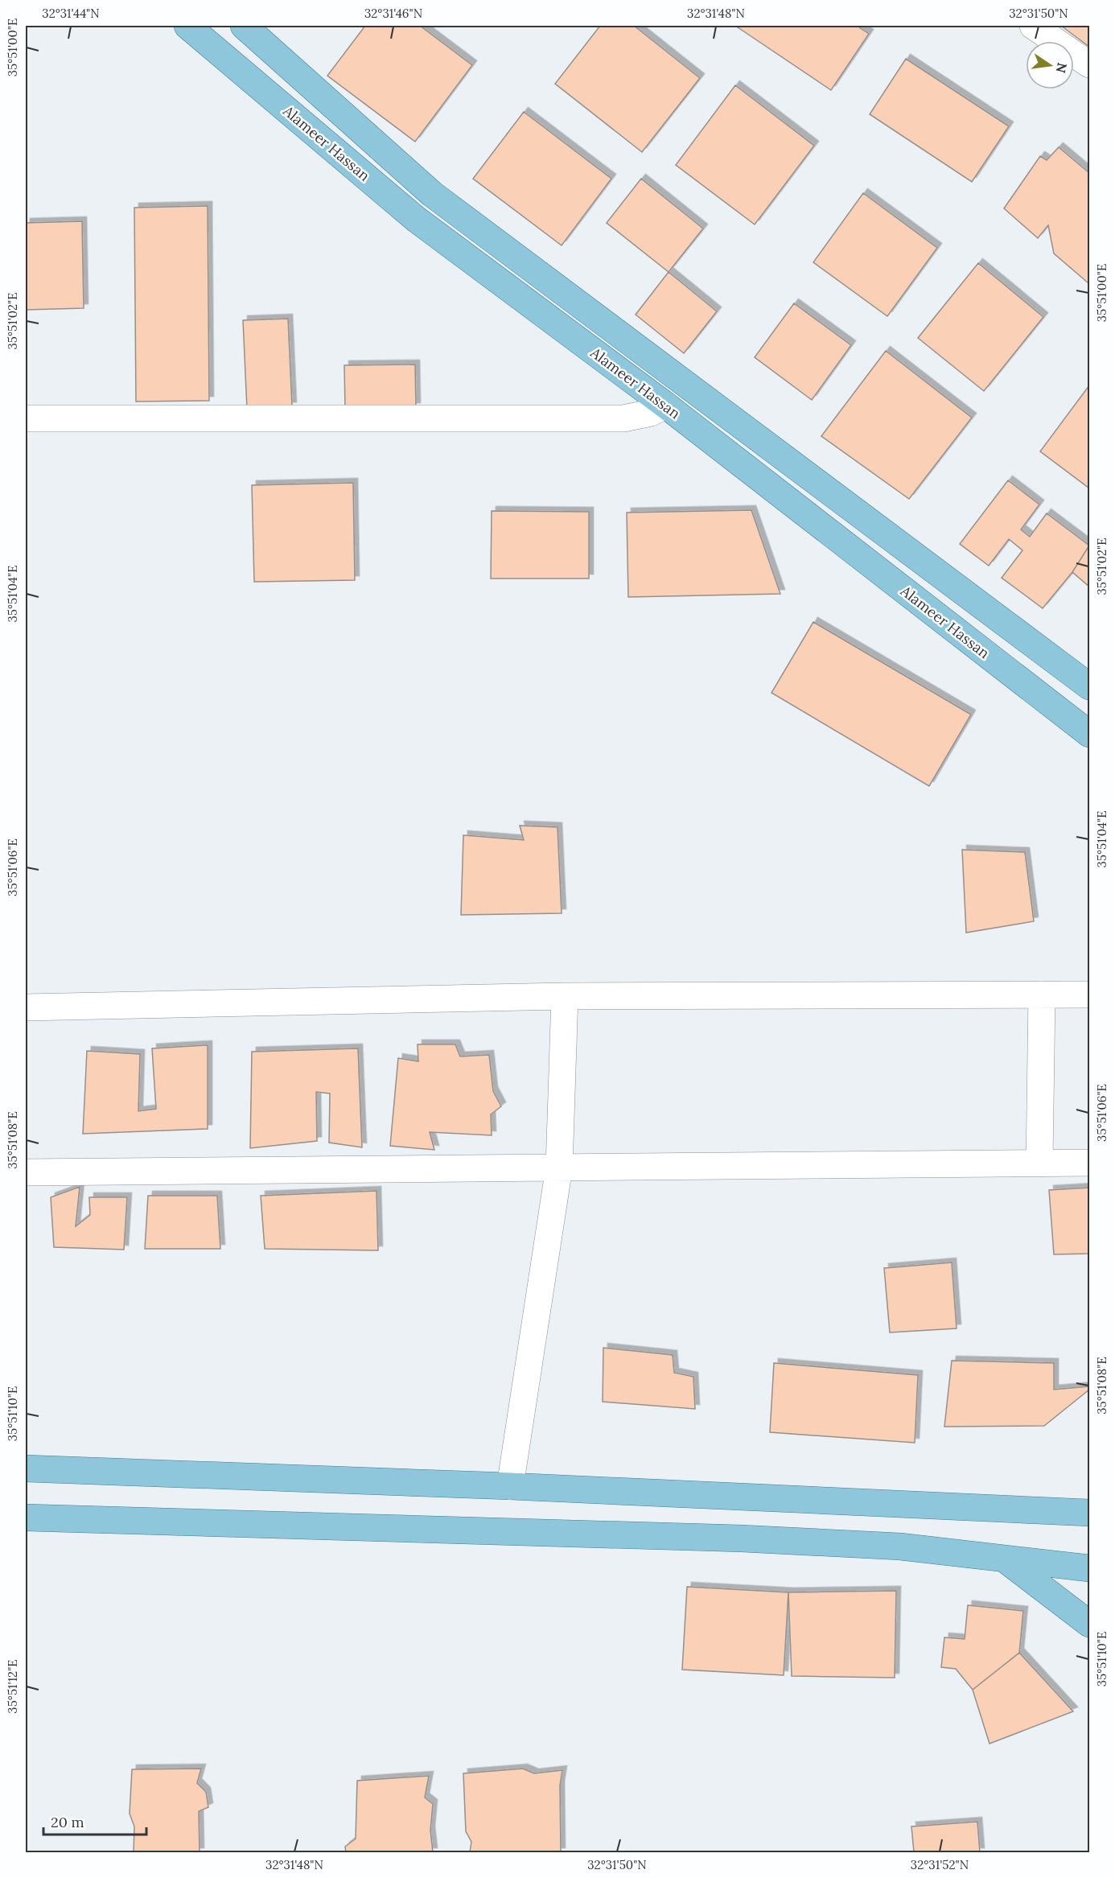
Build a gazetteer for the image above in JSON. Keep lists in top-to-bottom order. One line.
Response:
{"streets":{"main road":["Alameer Hassan"]},"scale_bar":"20 m","north":"right","coordinates":["32°31'44\"N","32°31'46\"N","32°31'48\"N","32°31'50\"N","35°51'00\"E","35°51'02\"E","35°51'04\"E","35°51'06\"E","35°51'08\"E","35°51'10\"E","35°51'12\"E","32°31'52\"N"]}
